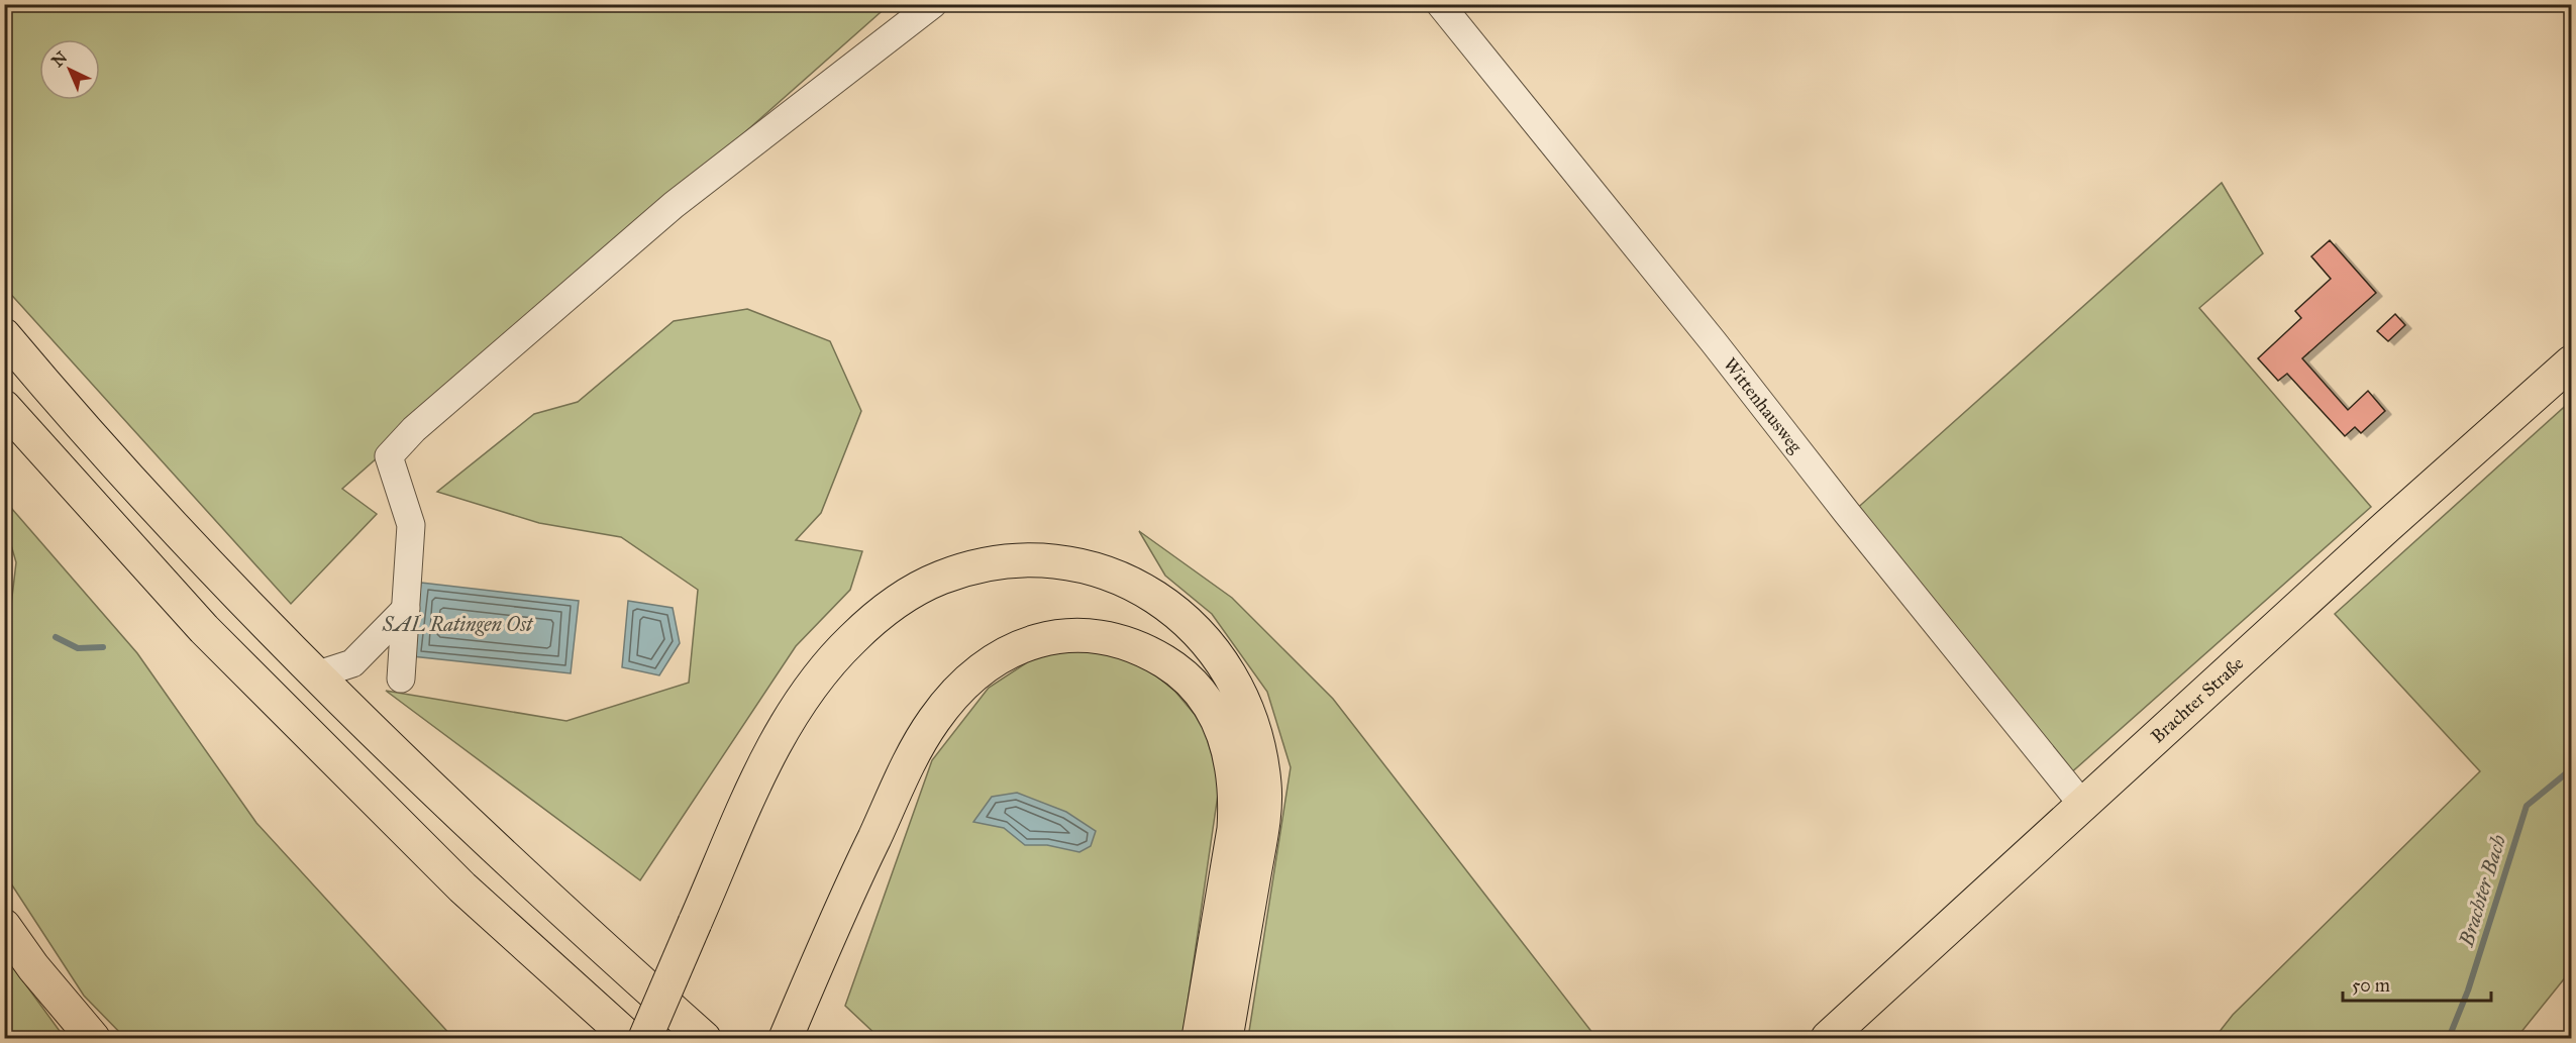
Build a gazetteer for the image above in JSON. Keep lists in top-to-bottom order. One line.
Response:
{"streets":{"main road":["Brachter Straße"],"street":["Wittenhausweg"]},"crossings":[["Wittenhausweg","Brachter Straße"]],"water":["SAL Ratingen Ost","Brachter Bach"],"scale_bar":"50 m","north":"top left"}
